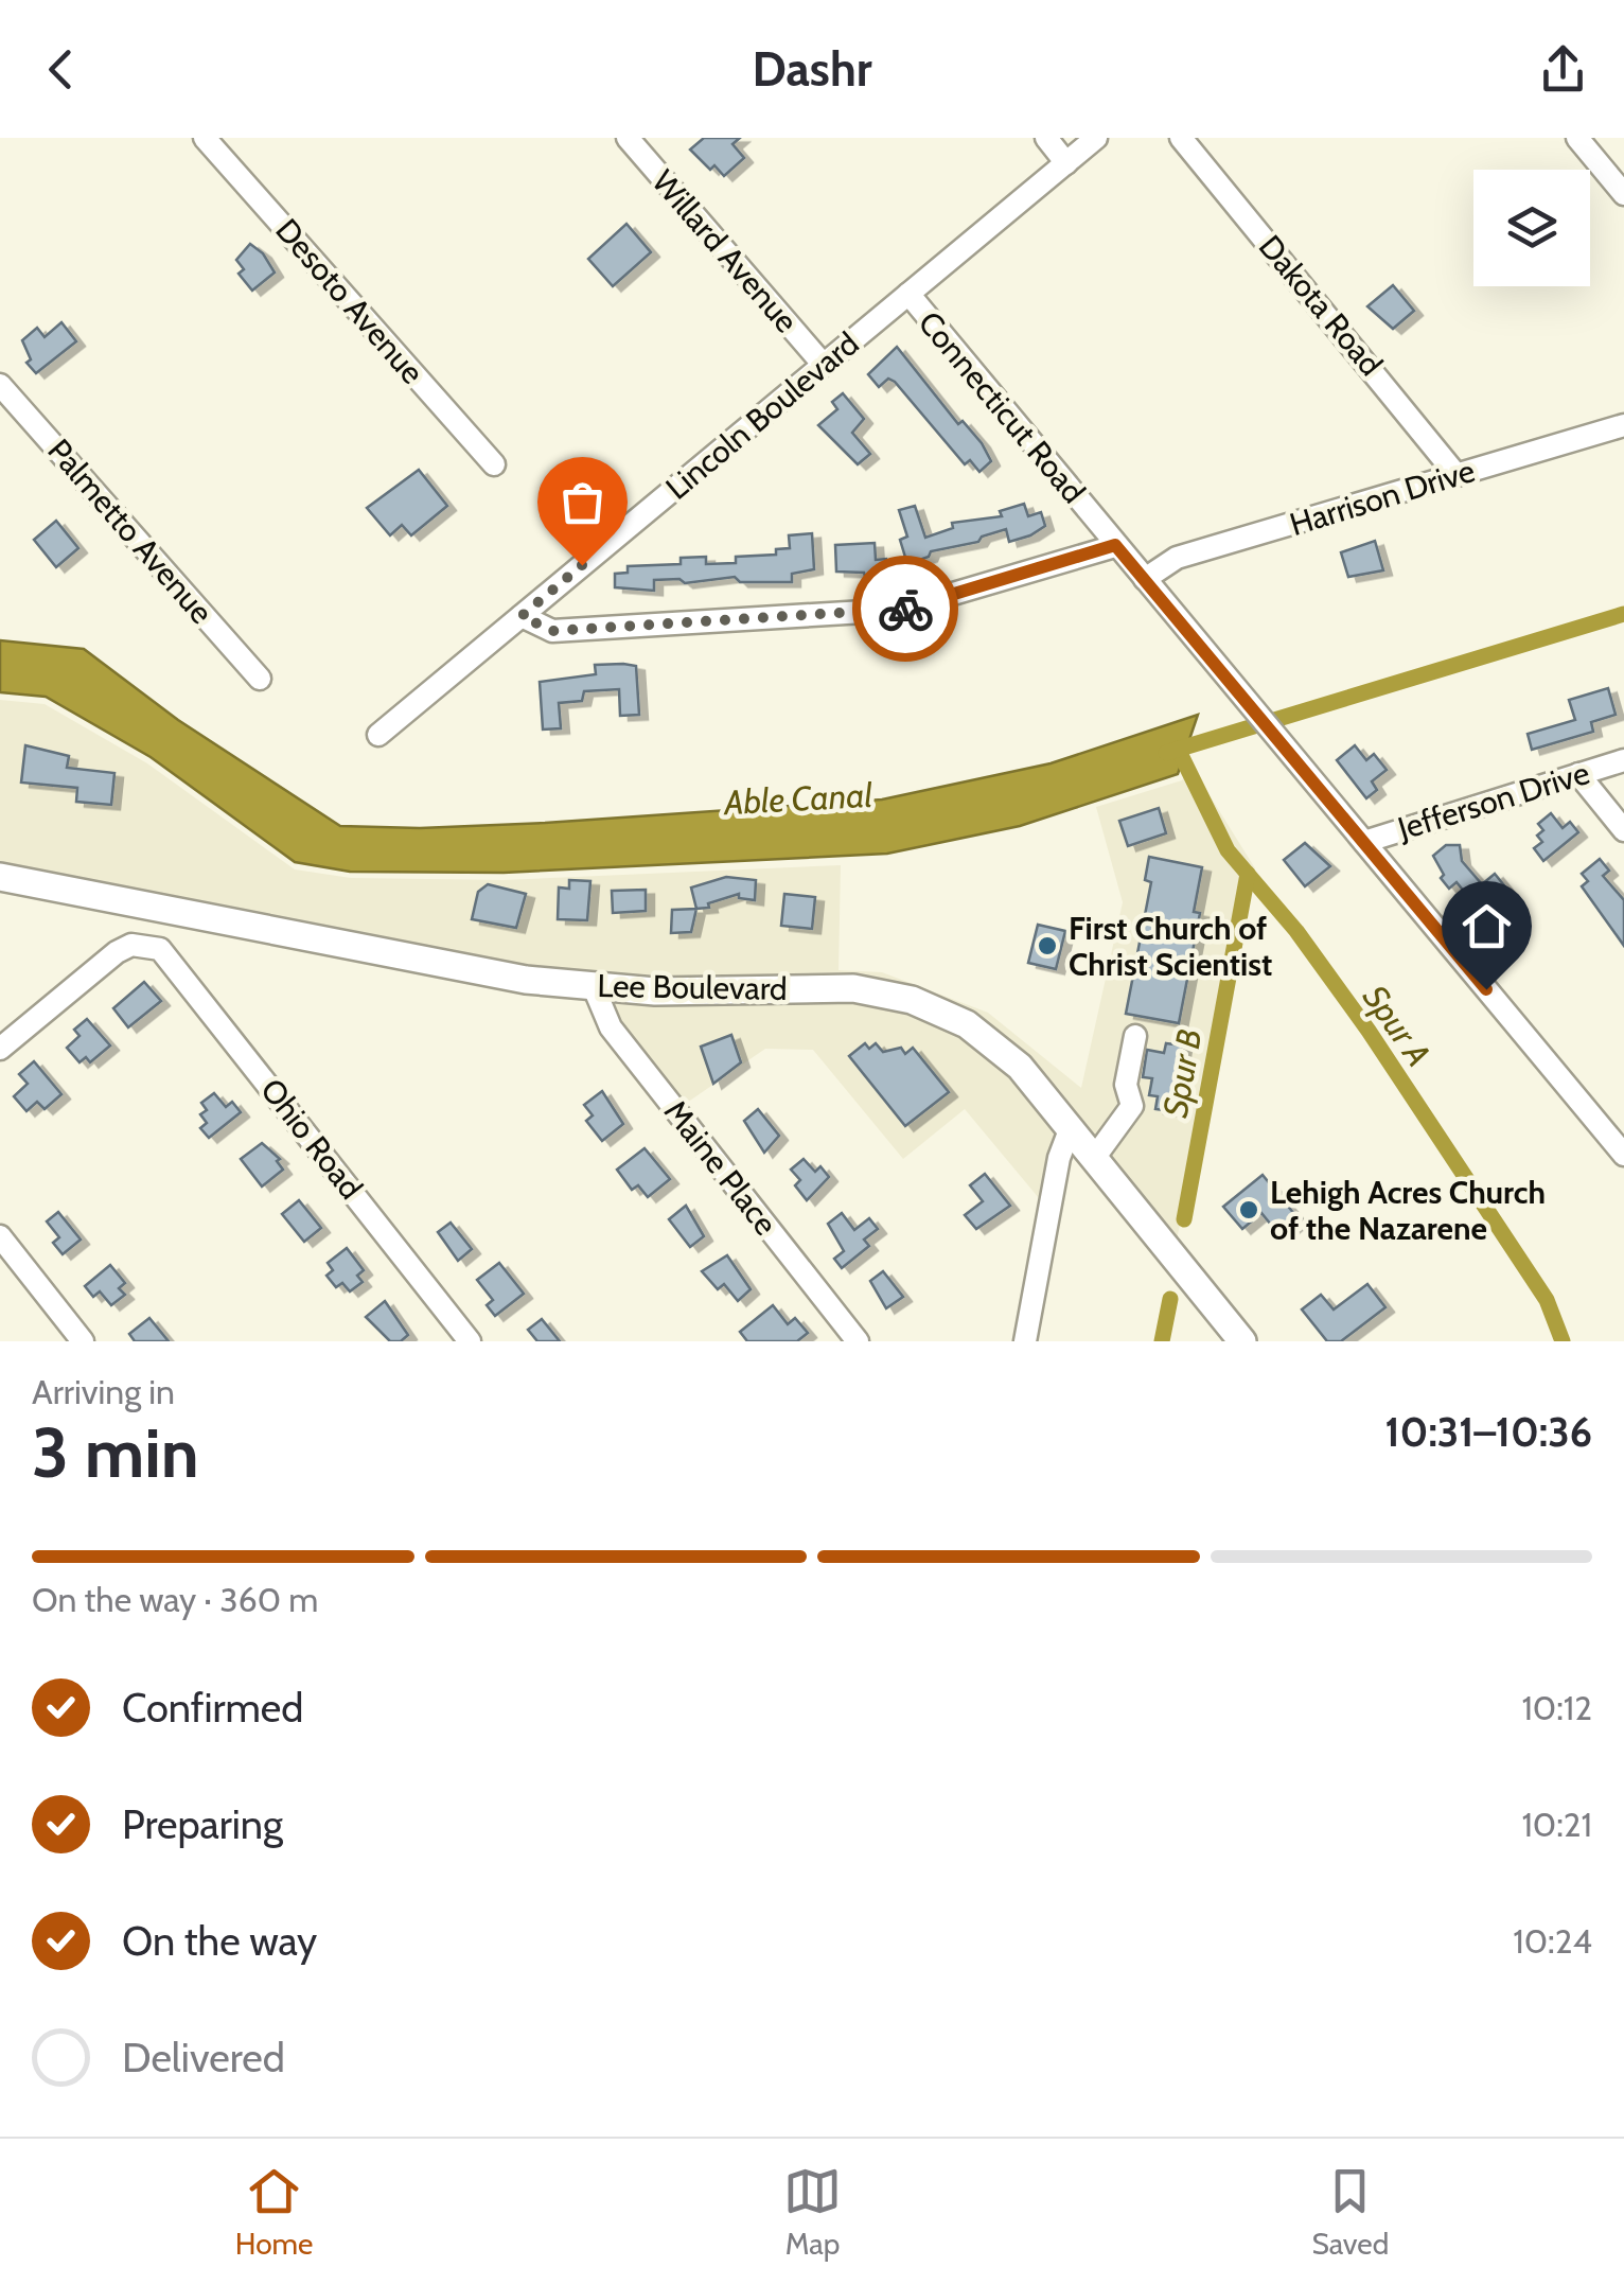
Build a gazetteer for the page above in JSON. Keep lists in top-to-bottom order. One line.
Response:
{"streets":{"main road":["Lee Boulevard"],"street":["Willard Avenue","Desoto Avenue","Dakota Road","Connecticut Road","Lincoln Boulevard","Harrison Drive","Palmetto Avenue","Jefferson Drive","Ohio Road","Maine Place"]},"crossings":[["Willard Avenue","Lincoln Boulevard"],["Dakota Road","Harrison Drive"],["Connecticut Road","Lincoln Boulevard"],["Connecticut Road","Harrison Drive"],["Connecticut Road","Jefferson Drive"],["Lee Boulevard","Maine Place"]],"water":["Able Canal","Spur A","Spur B"],"places":["First Church of Christ Scientist","Lehigh Acres Church of the Nazarene"],"page":{"header":"Dashr","heading":["3 min","Arriving in","10:31–10:36"],"bar":"On the way · 360 m","list":[["Confirmed","10:12"],["Preparing","10:21"],["On the way","10:24"],"Delivered"],"tabs":["Home","Map","Saved"]}}
